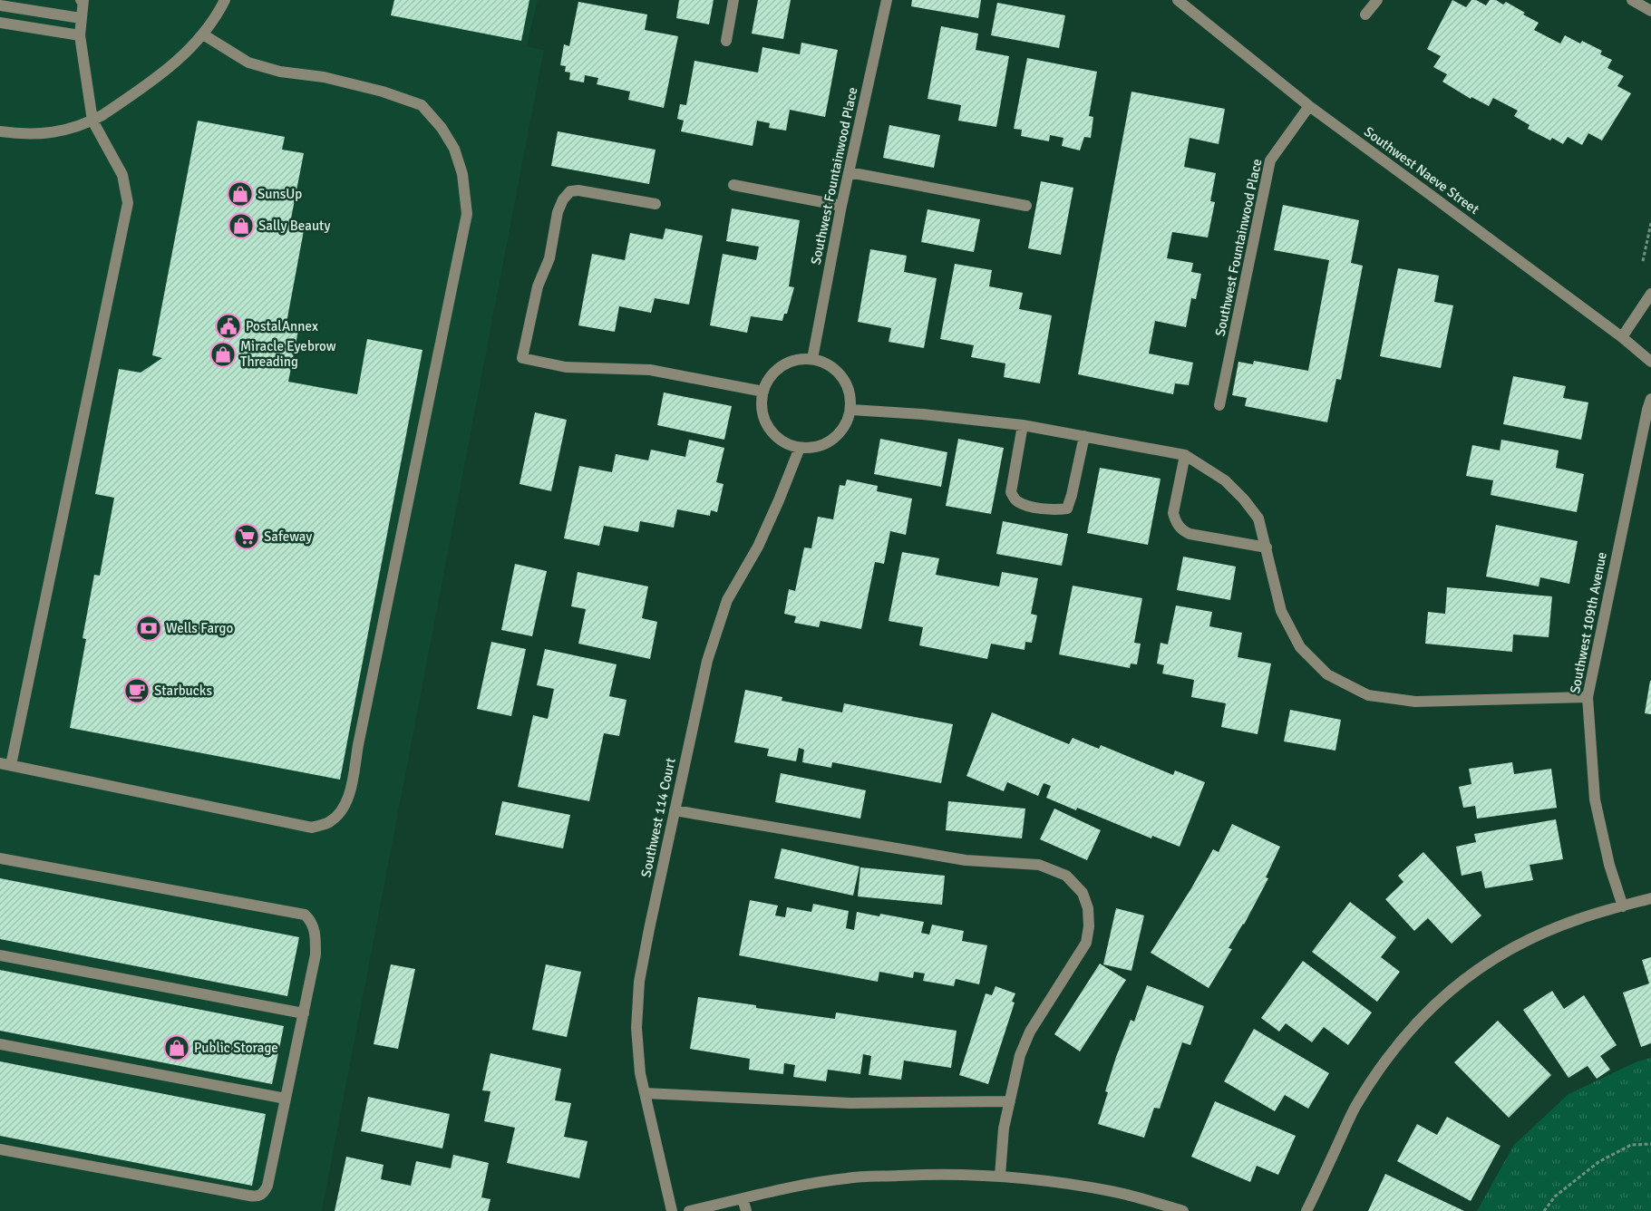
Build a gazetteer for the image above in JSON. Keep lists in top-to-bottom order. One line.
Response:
{"streets":{"street":["Southwest Naeve Street","Southwest Fountainwood Place","Southwest 109th Avenue","Southwest 114 Court"]},"crossings":[["Southwest Naeve Street","Southwest Fountainwood Place"],["Southwest Fountainwood Place","Southwest 114 Court"]],"places":{"shop":["SunsUp","Sally Beauty","Miracle Eyebrow Threading","Public Storage"],"public building":["PostalAnnex"],"supermarket":["Safeway"],"bank":["Wells Fargo"],"cafe":["Starbucks"]}}
